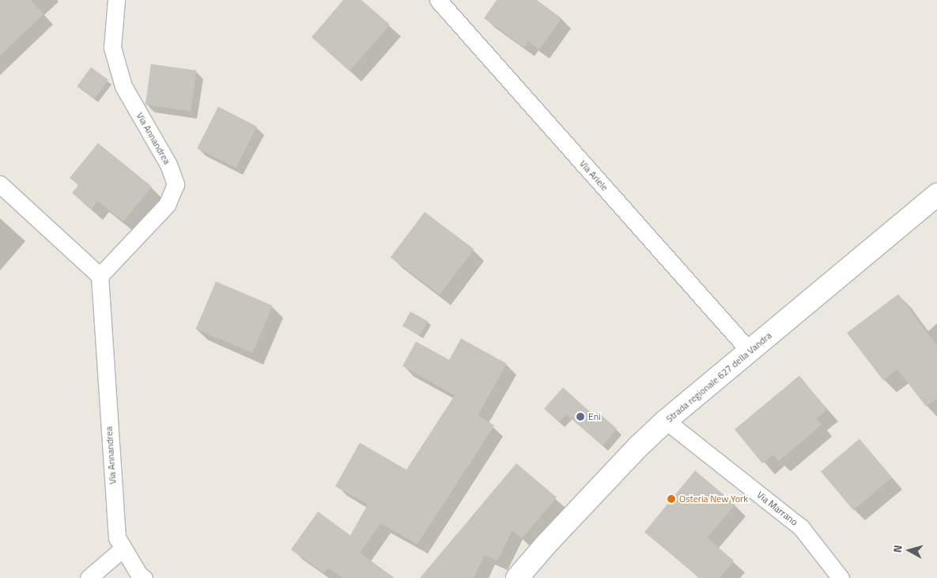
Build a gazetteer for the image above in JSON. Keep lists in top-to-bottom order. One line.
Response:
{"streets":{"main road":["Strada regionale 627 della Vandra"],"street":["Via Annandrea","Via Ariele","Via Marrano"]},"crossings":[["Via Ariele","Strada regionale 627 della Vandra"],["Strada regionale 627 della Vandra","Via Marrano"]],"places":["Eni","Osteria New York"],"north":"left"}
